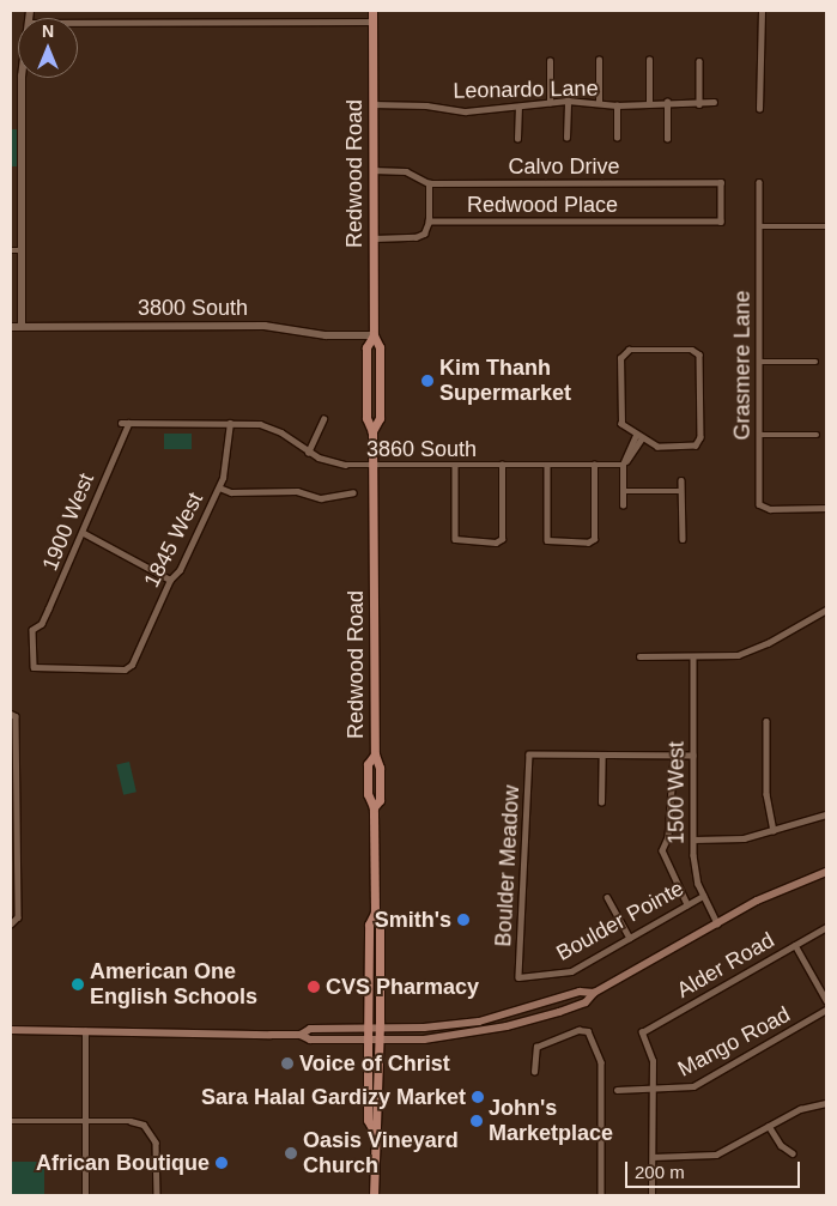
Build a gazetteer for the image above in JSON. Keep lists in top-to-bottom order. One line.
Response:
{"streets":{"main road":["Redwood Road"],"street":["Leonardo Lane","Calvo Drive","Redwood Place","3800 South","Grasmere Lane","3860 South","1900 West","1845 West","1500 West","Boulder Meadow","Boulder Pointe","Alder Road","Mango Road"]},"crossings":[["Leonardo Lane","Redwood Road"],["Calvo Drive","Redwood Road"],["Calvo Drive","Redwood Place"],["Redwood Road","3800 South"],["Redwood Road","3860 South"],["3860 South","1900 West"],["3860 South","1845 West"],["1900 West","1845 West"],["1500 West","Boulder Pointe"],["Boulder Meadow","Boulder Pointe"],["Alder Road","Mango Road"]],"places":["Kim Thanh Supermarket","Smith's","American One English Schools","CVS Pharmacy","Voice of Christ","Sara Halal Gardizy Market","John's Marketplace","Oasis Vineyard Church","African Boutique"],"scale_bar":"200 m","north":"top"}
